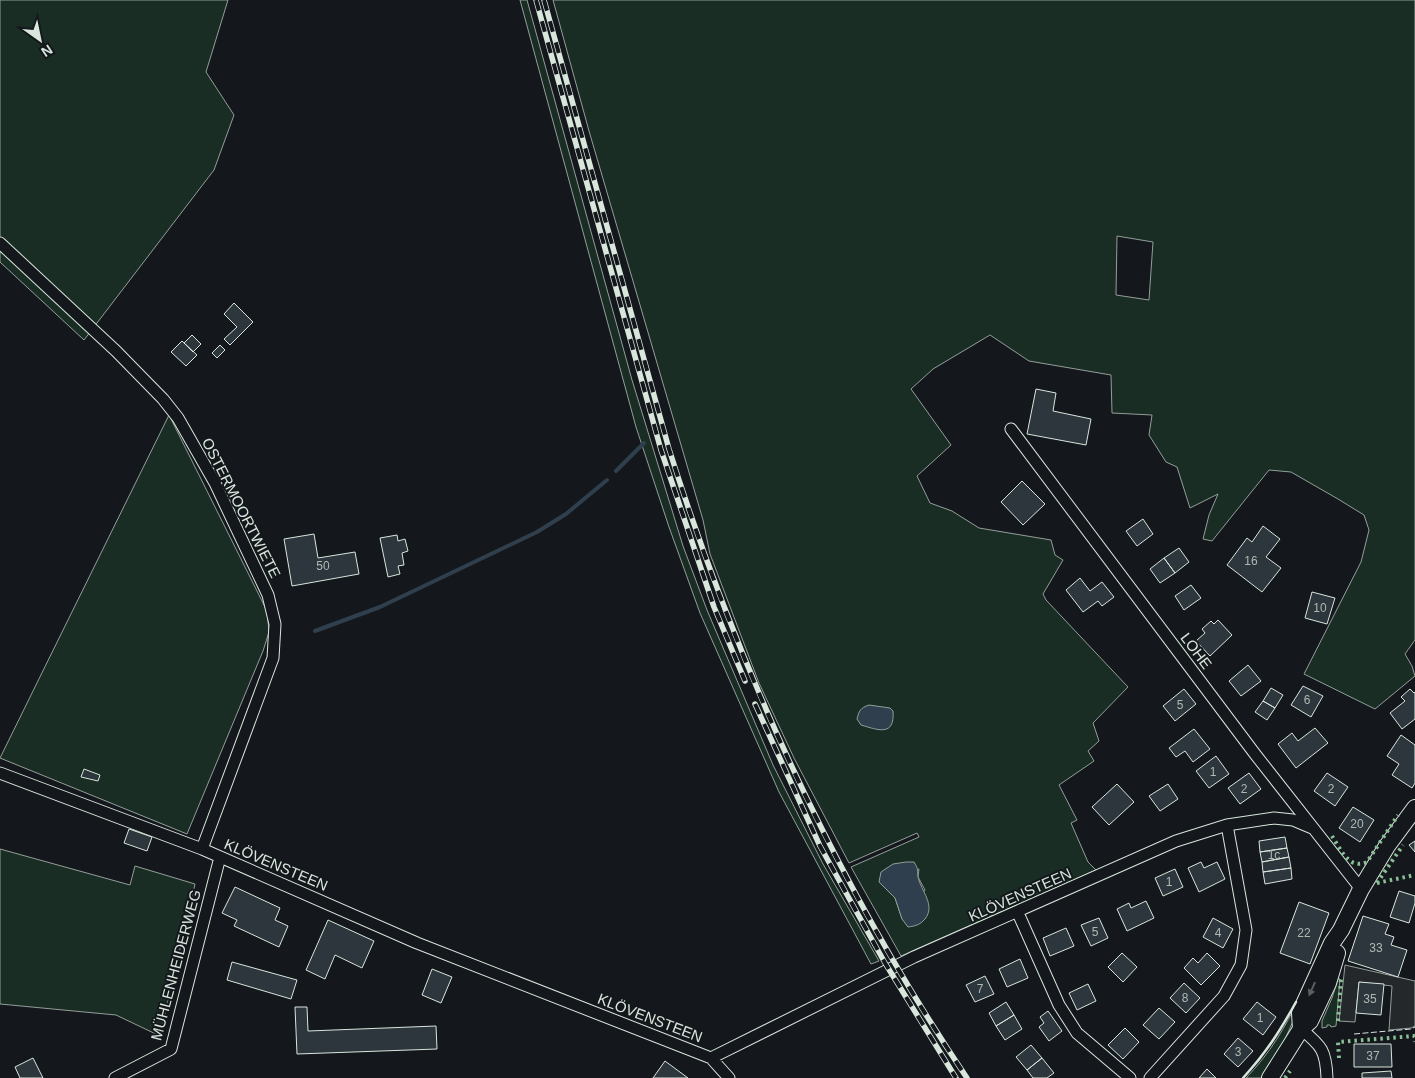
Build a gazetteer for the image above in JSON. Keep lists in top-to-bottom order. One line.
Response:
{"streets":{"street":["OSTERMOORTWIETE","LOHE","KLÖVENSTEEN","MÜHLENHEIDERWEG"]},"crossings":[["OSTERMOORTWIETE","KLÖVENSTEEN"],["LOHE","KLÖVENSTEEN"],["KLÖVENSTEEN","MÜHLENHEIDERWEG"]],"house_numbers":["16","50","10","6","5","1","2","2","20","1c","1","5","4","22","33","7","8","35","1","3","37"],"north":"bottom right"}
